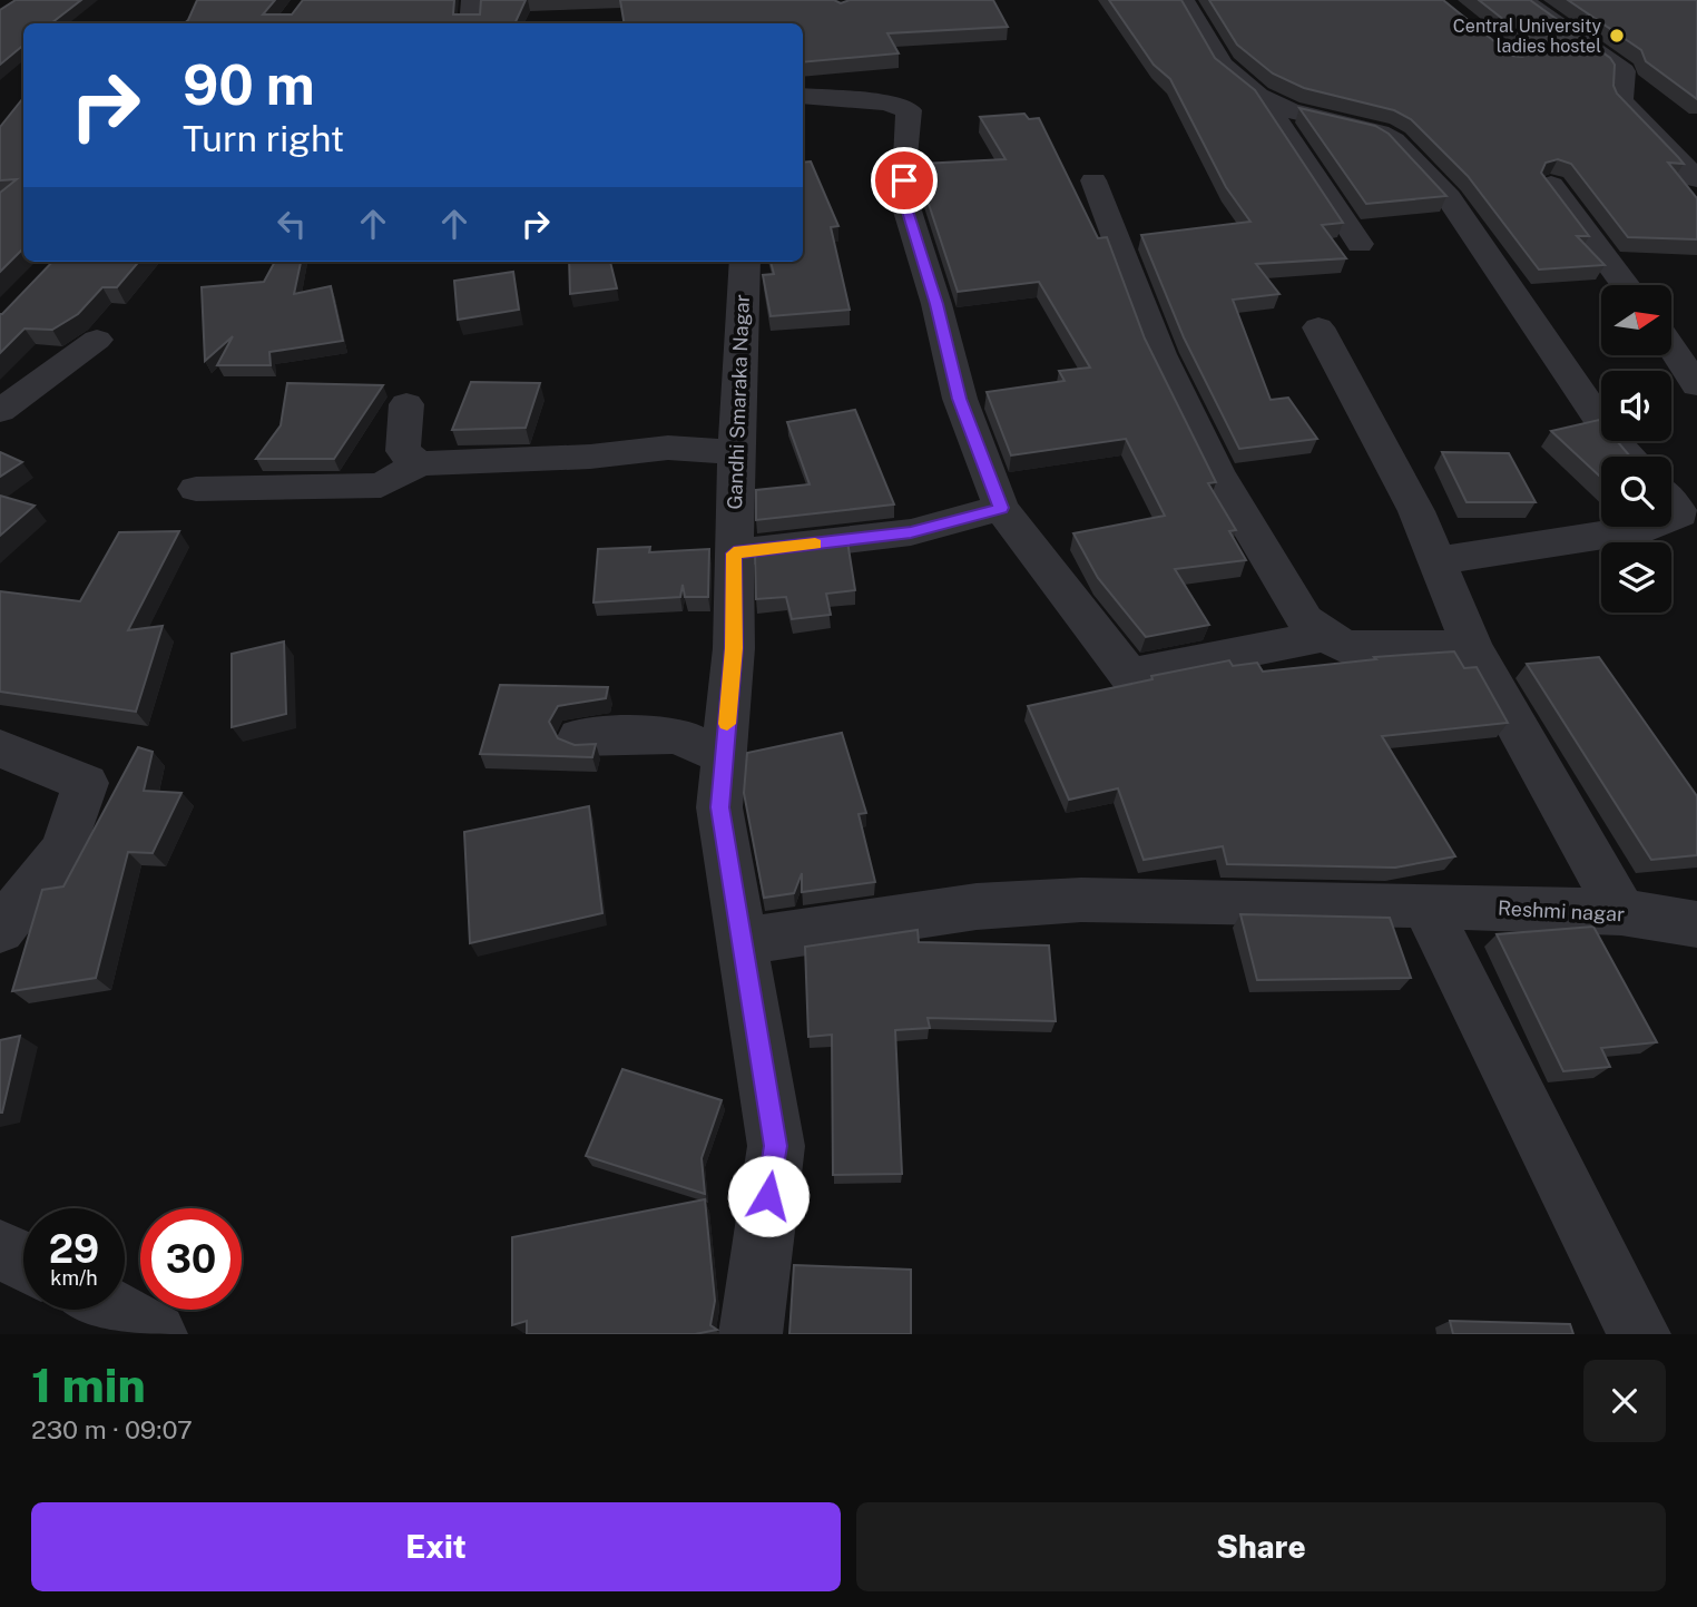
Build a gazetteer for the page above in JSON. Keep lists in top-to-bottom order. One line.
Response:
{"streets":{"street":["Gandhi Smaraka Nagar","Reshmi nagar"]},"crossings":[["Gandhi Smaraka Nagar","Reshmi nagar"]],"places":["Central University ladies hostel"],"north":"right","page":{"turn":["90 m","Turn right"],"speed":"29 km/h","limit":"30","heading":["1 min","230 m · 09:07"],"buttons":["Exit","Share"]}}
